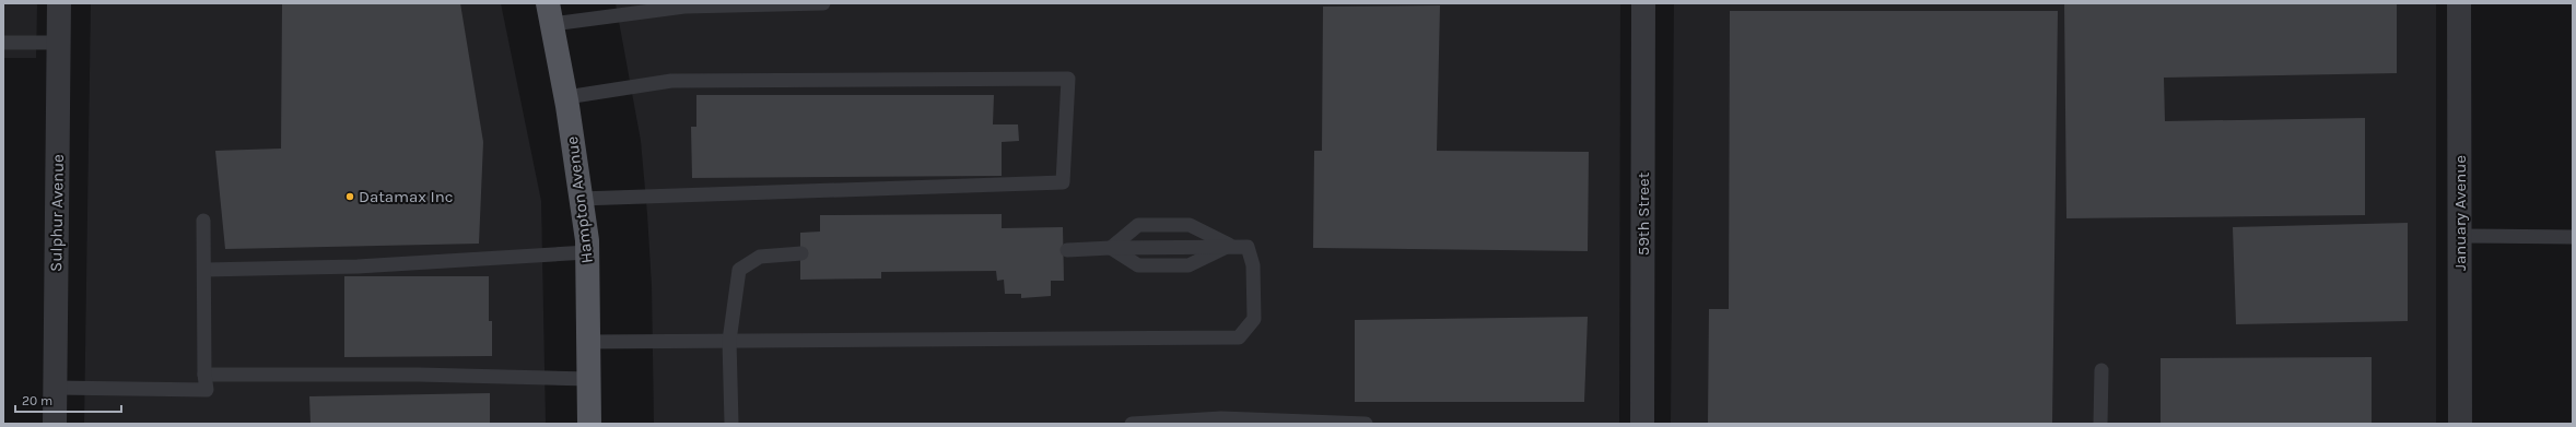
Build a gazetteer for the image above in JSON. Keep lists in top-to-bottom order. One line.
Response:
{"streets":{"main road":["Hampton Avenue"],"street":["Sulphur Avenue","January Avenue","59th Street"]},"places":["Datamax Inc"],"scale_bar":"20 m"}
